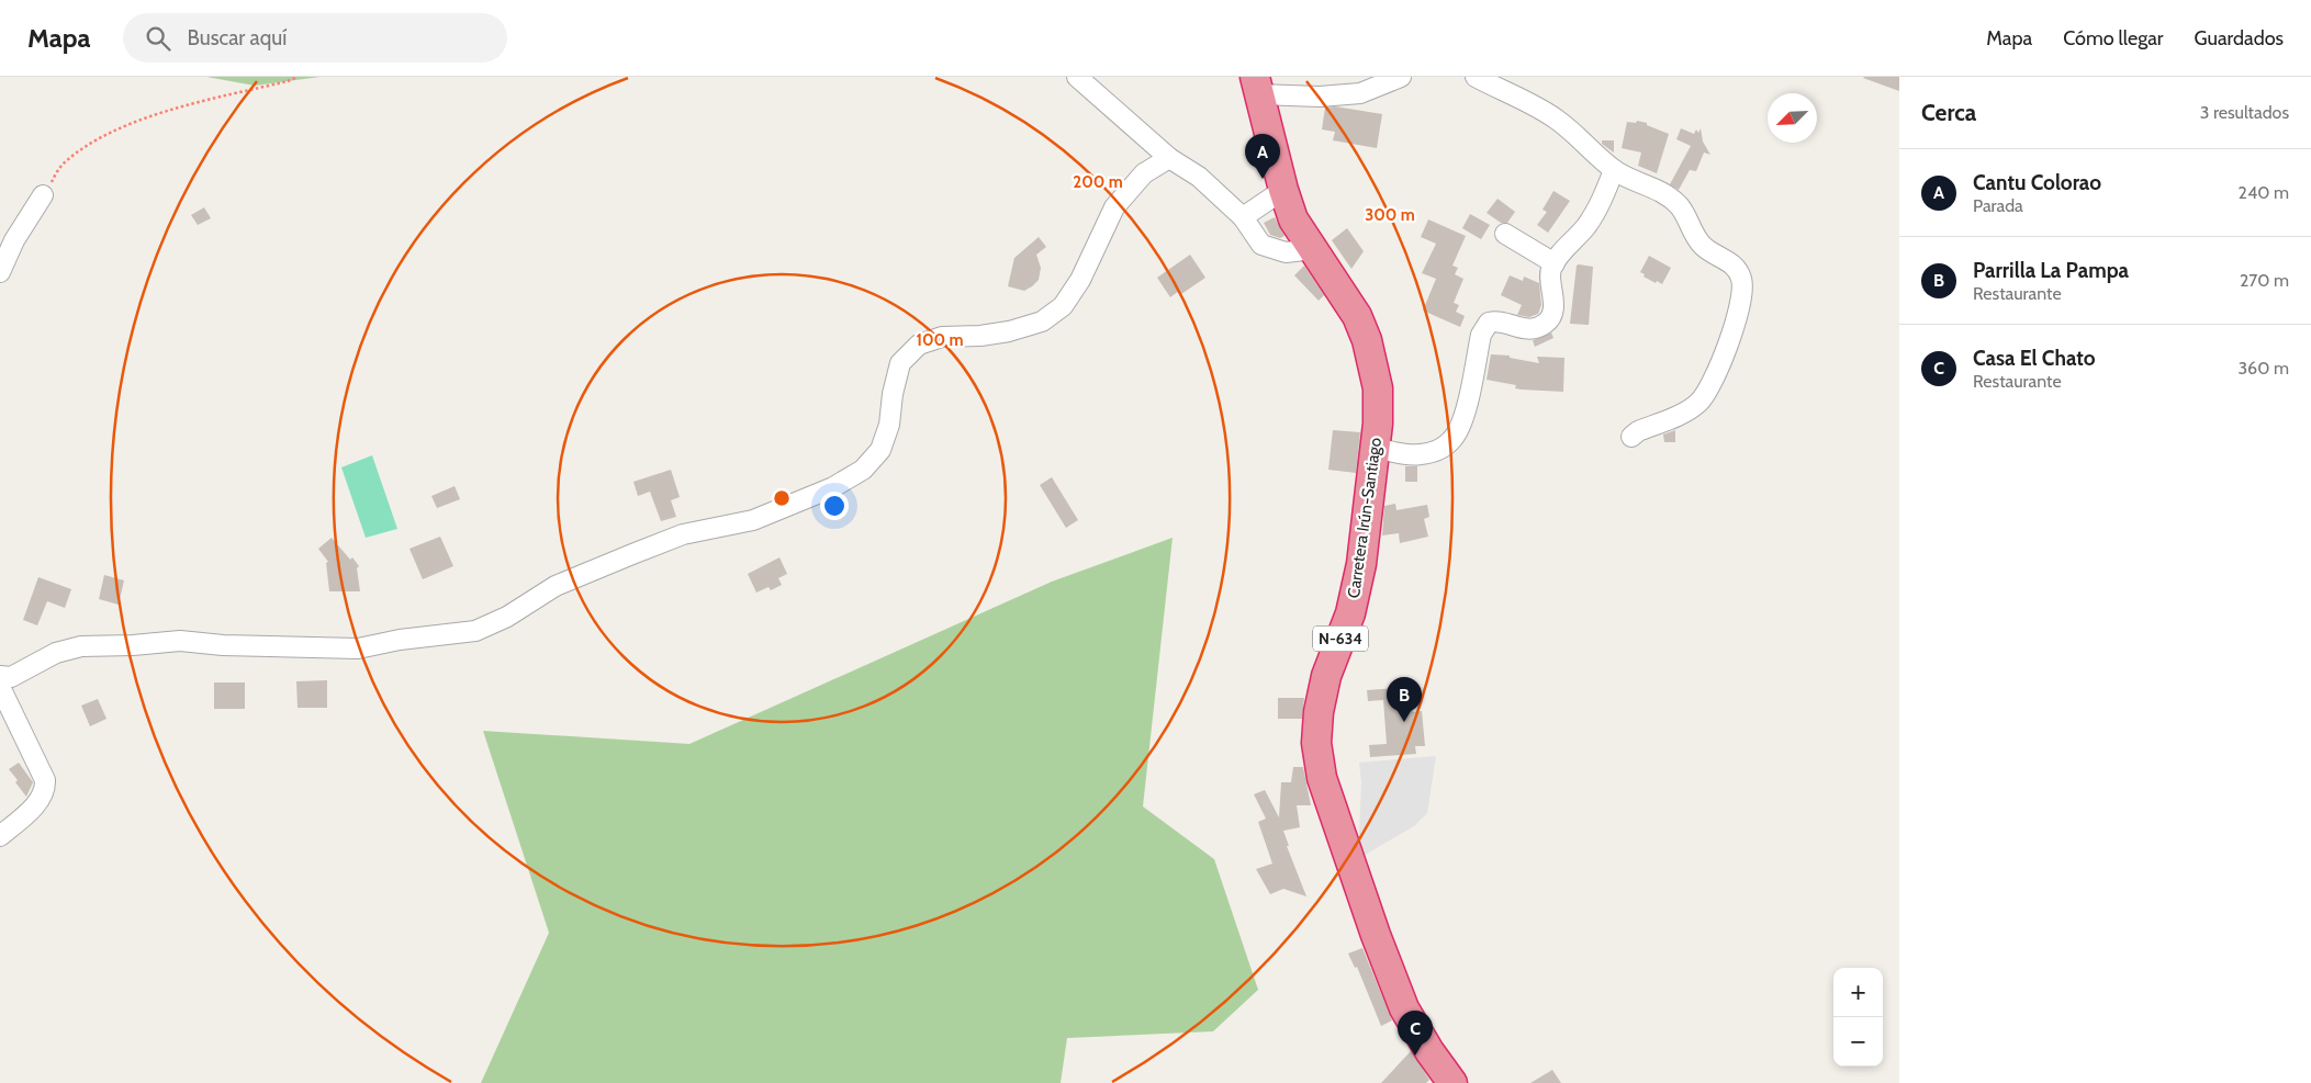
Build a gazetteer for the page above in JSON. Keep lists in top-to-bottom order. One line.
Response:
{"streets":{"highway":["Carretera Irún-Santiago","N-634"]},"north":"bottom left","page":{"header":"Mapa","search":"Buscar aquí","nav":["Mapa","Cómo llegar","Guardados"],"heading":["Cerca","3 resultados"],"pins":["A","B","C"],"list":[{"mark":"A","name":"Cantu Colorao","note":"Parada","value":"240 m"},{"mark":"B","name":"Parrilla La Pampa","note":"Restaurante","value":"270 m"},{"mark":"C","name":"Casa El Chato","note":"Restaurante","value":"360 m"}],"map_buttons":["+","−"]},"rings":["200 m","300 m","100 m"]}
